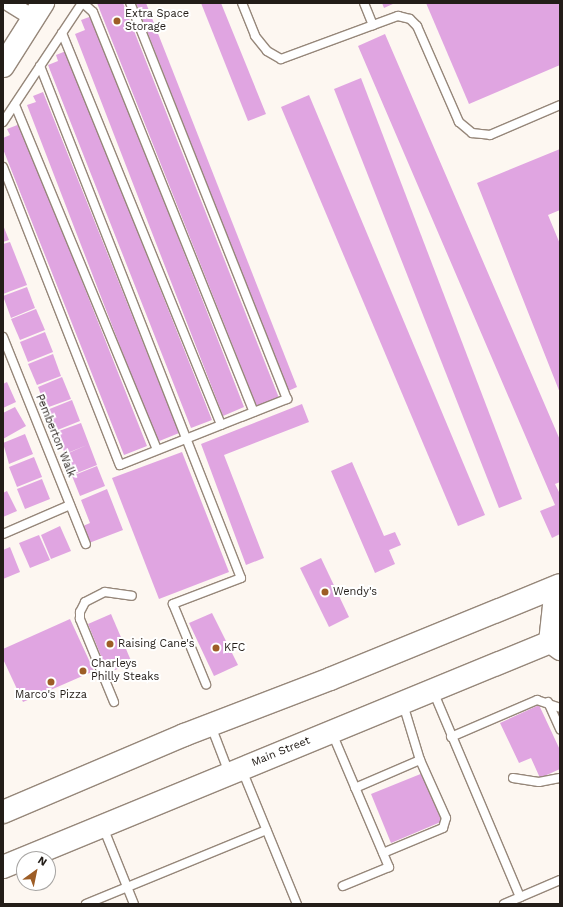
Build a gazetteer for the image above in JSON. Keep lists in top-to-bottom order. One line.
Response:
{"streets":{"main road":["Main Street"],"lane":["Pemberton Walk"]},"places":["Extra Space Storage","Wendy's","Raising Cane's","KFC","Charleys Philly Steaks","Marco's Pizza"],"north":"top right"}
